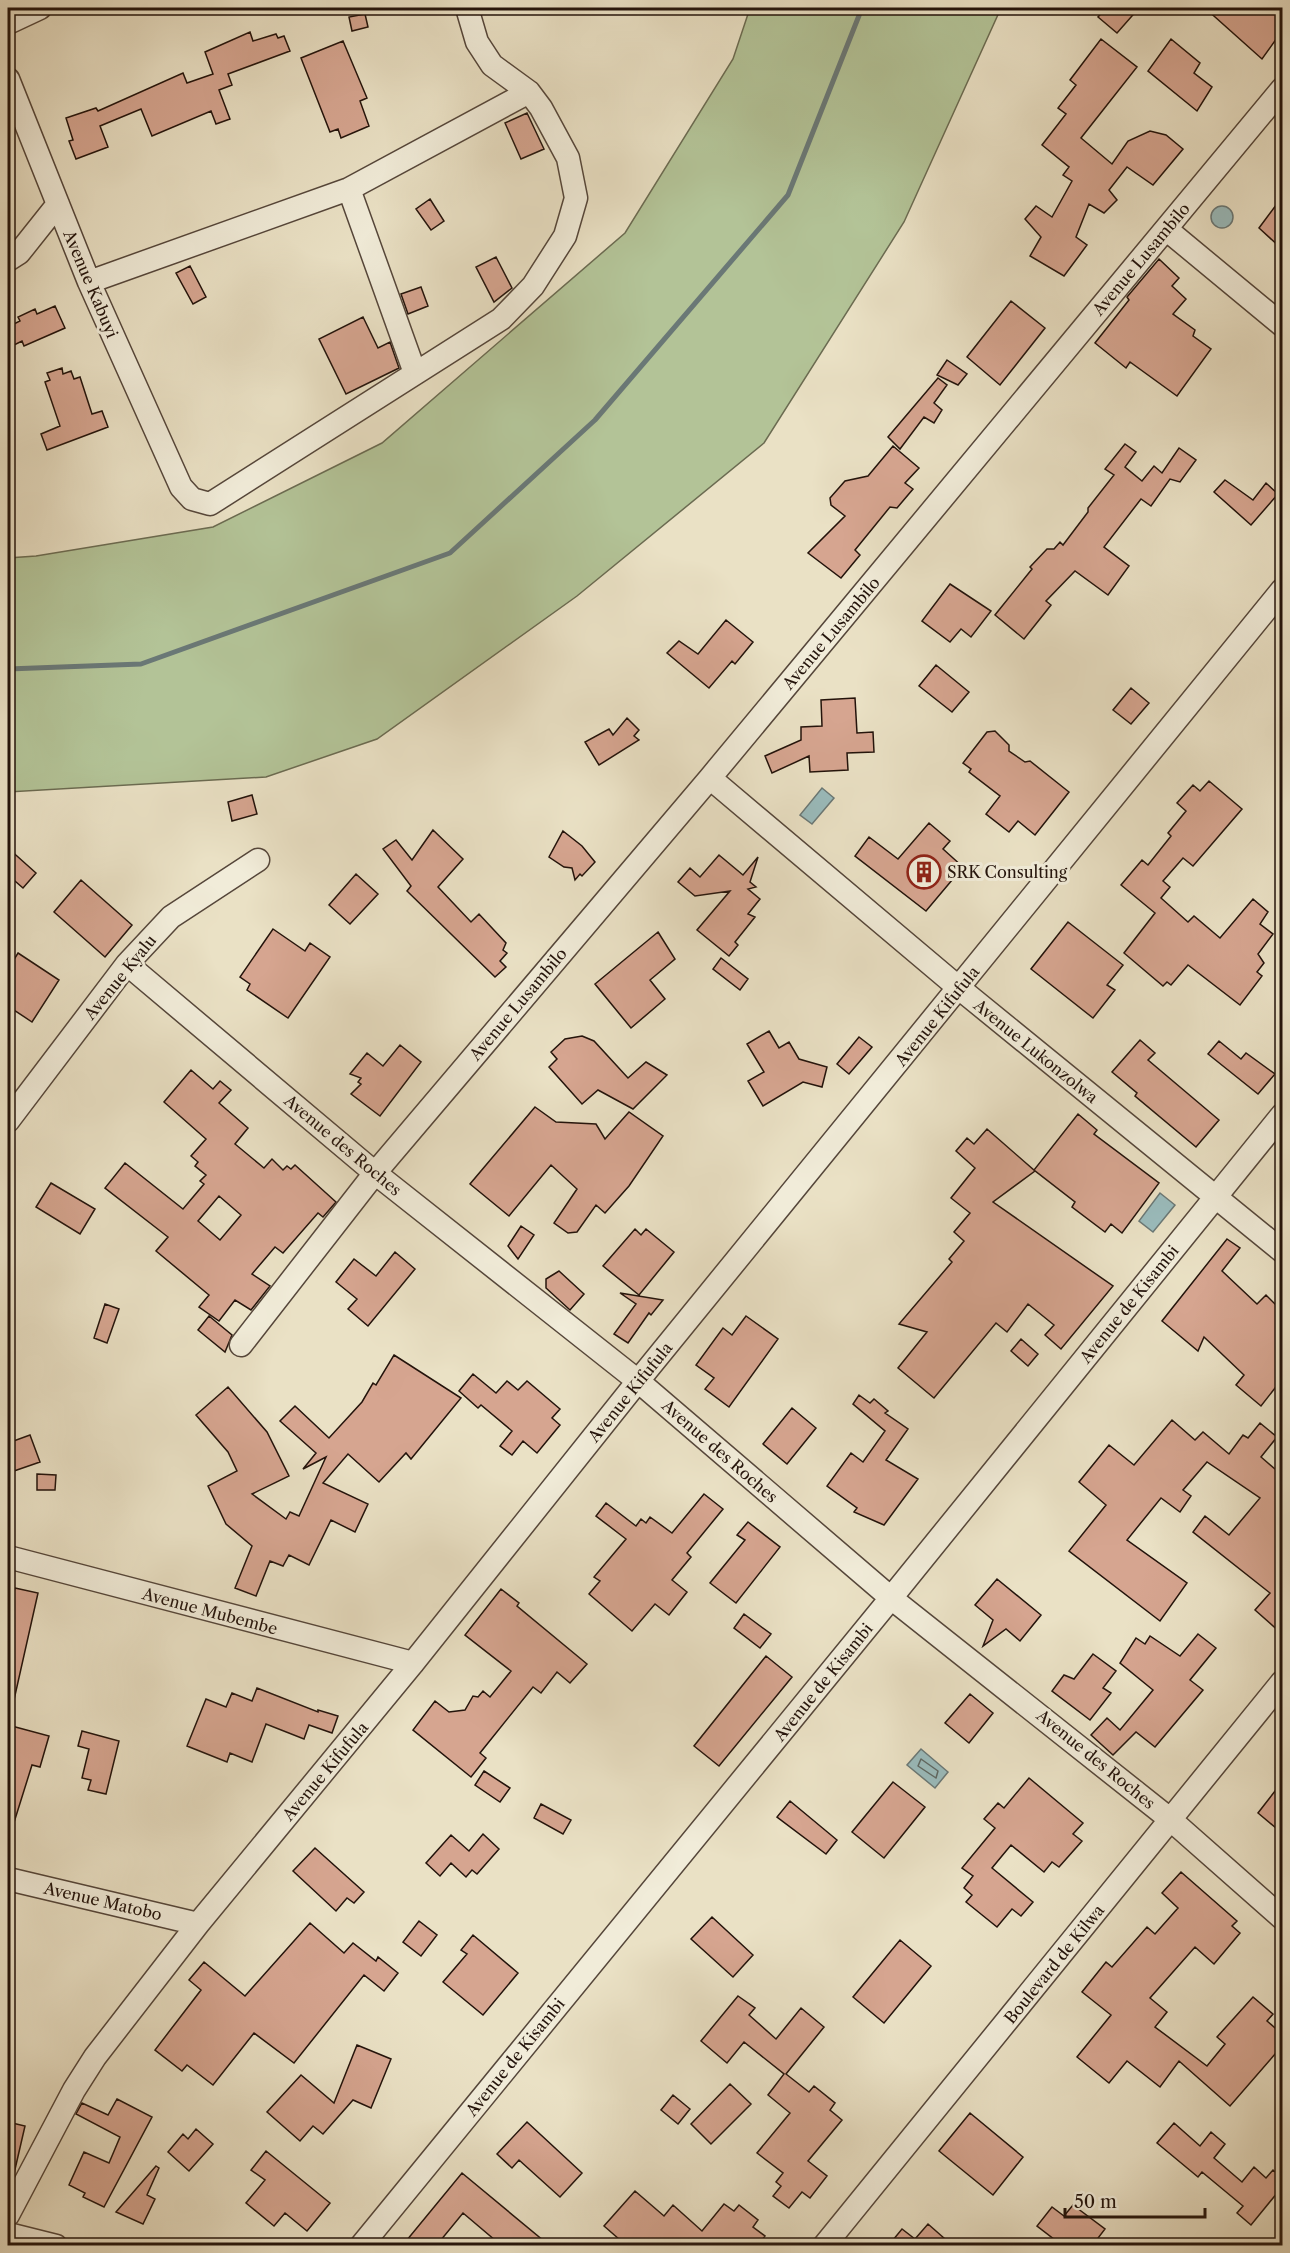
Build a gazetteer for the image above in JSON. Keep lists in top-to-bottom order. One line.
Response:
{"streets":{"street":["Avenue Lusambilo","Avenue Kabuyi","Avenue Kyalu","Avenue Kifufula","Avenue Lukonzolwa","Avenue des Roches","Avenue de Kisambi","Avenue Mubembe","Avenue Matobo","Boulevard de Kilwa"]},"crossings":[["Avenue Lusambilo","Avenue Lukonzolwa"],["Avenue Lusambilo","Avenue des Roches"],["Avenue Kyalu","Avenue des Roches"],["Avenue Kifufula","Avenue Lukonzolwa"],["Avenue Kifufula","Avenue des Roches"],["Avenue Kifufula","Avenue Mubembe"],["Avenue Kifufula","Avenue Matobo"],["Avenue Lukonzolwa","Avenue de Kisambi"],["Avenue des Roches","Avenue de Kisambi"],["Avenue des Roches","Boulevard de Kilwa"]],"places":{"building":["SRK Consulting"]},"scale_bar":"50 m"}
